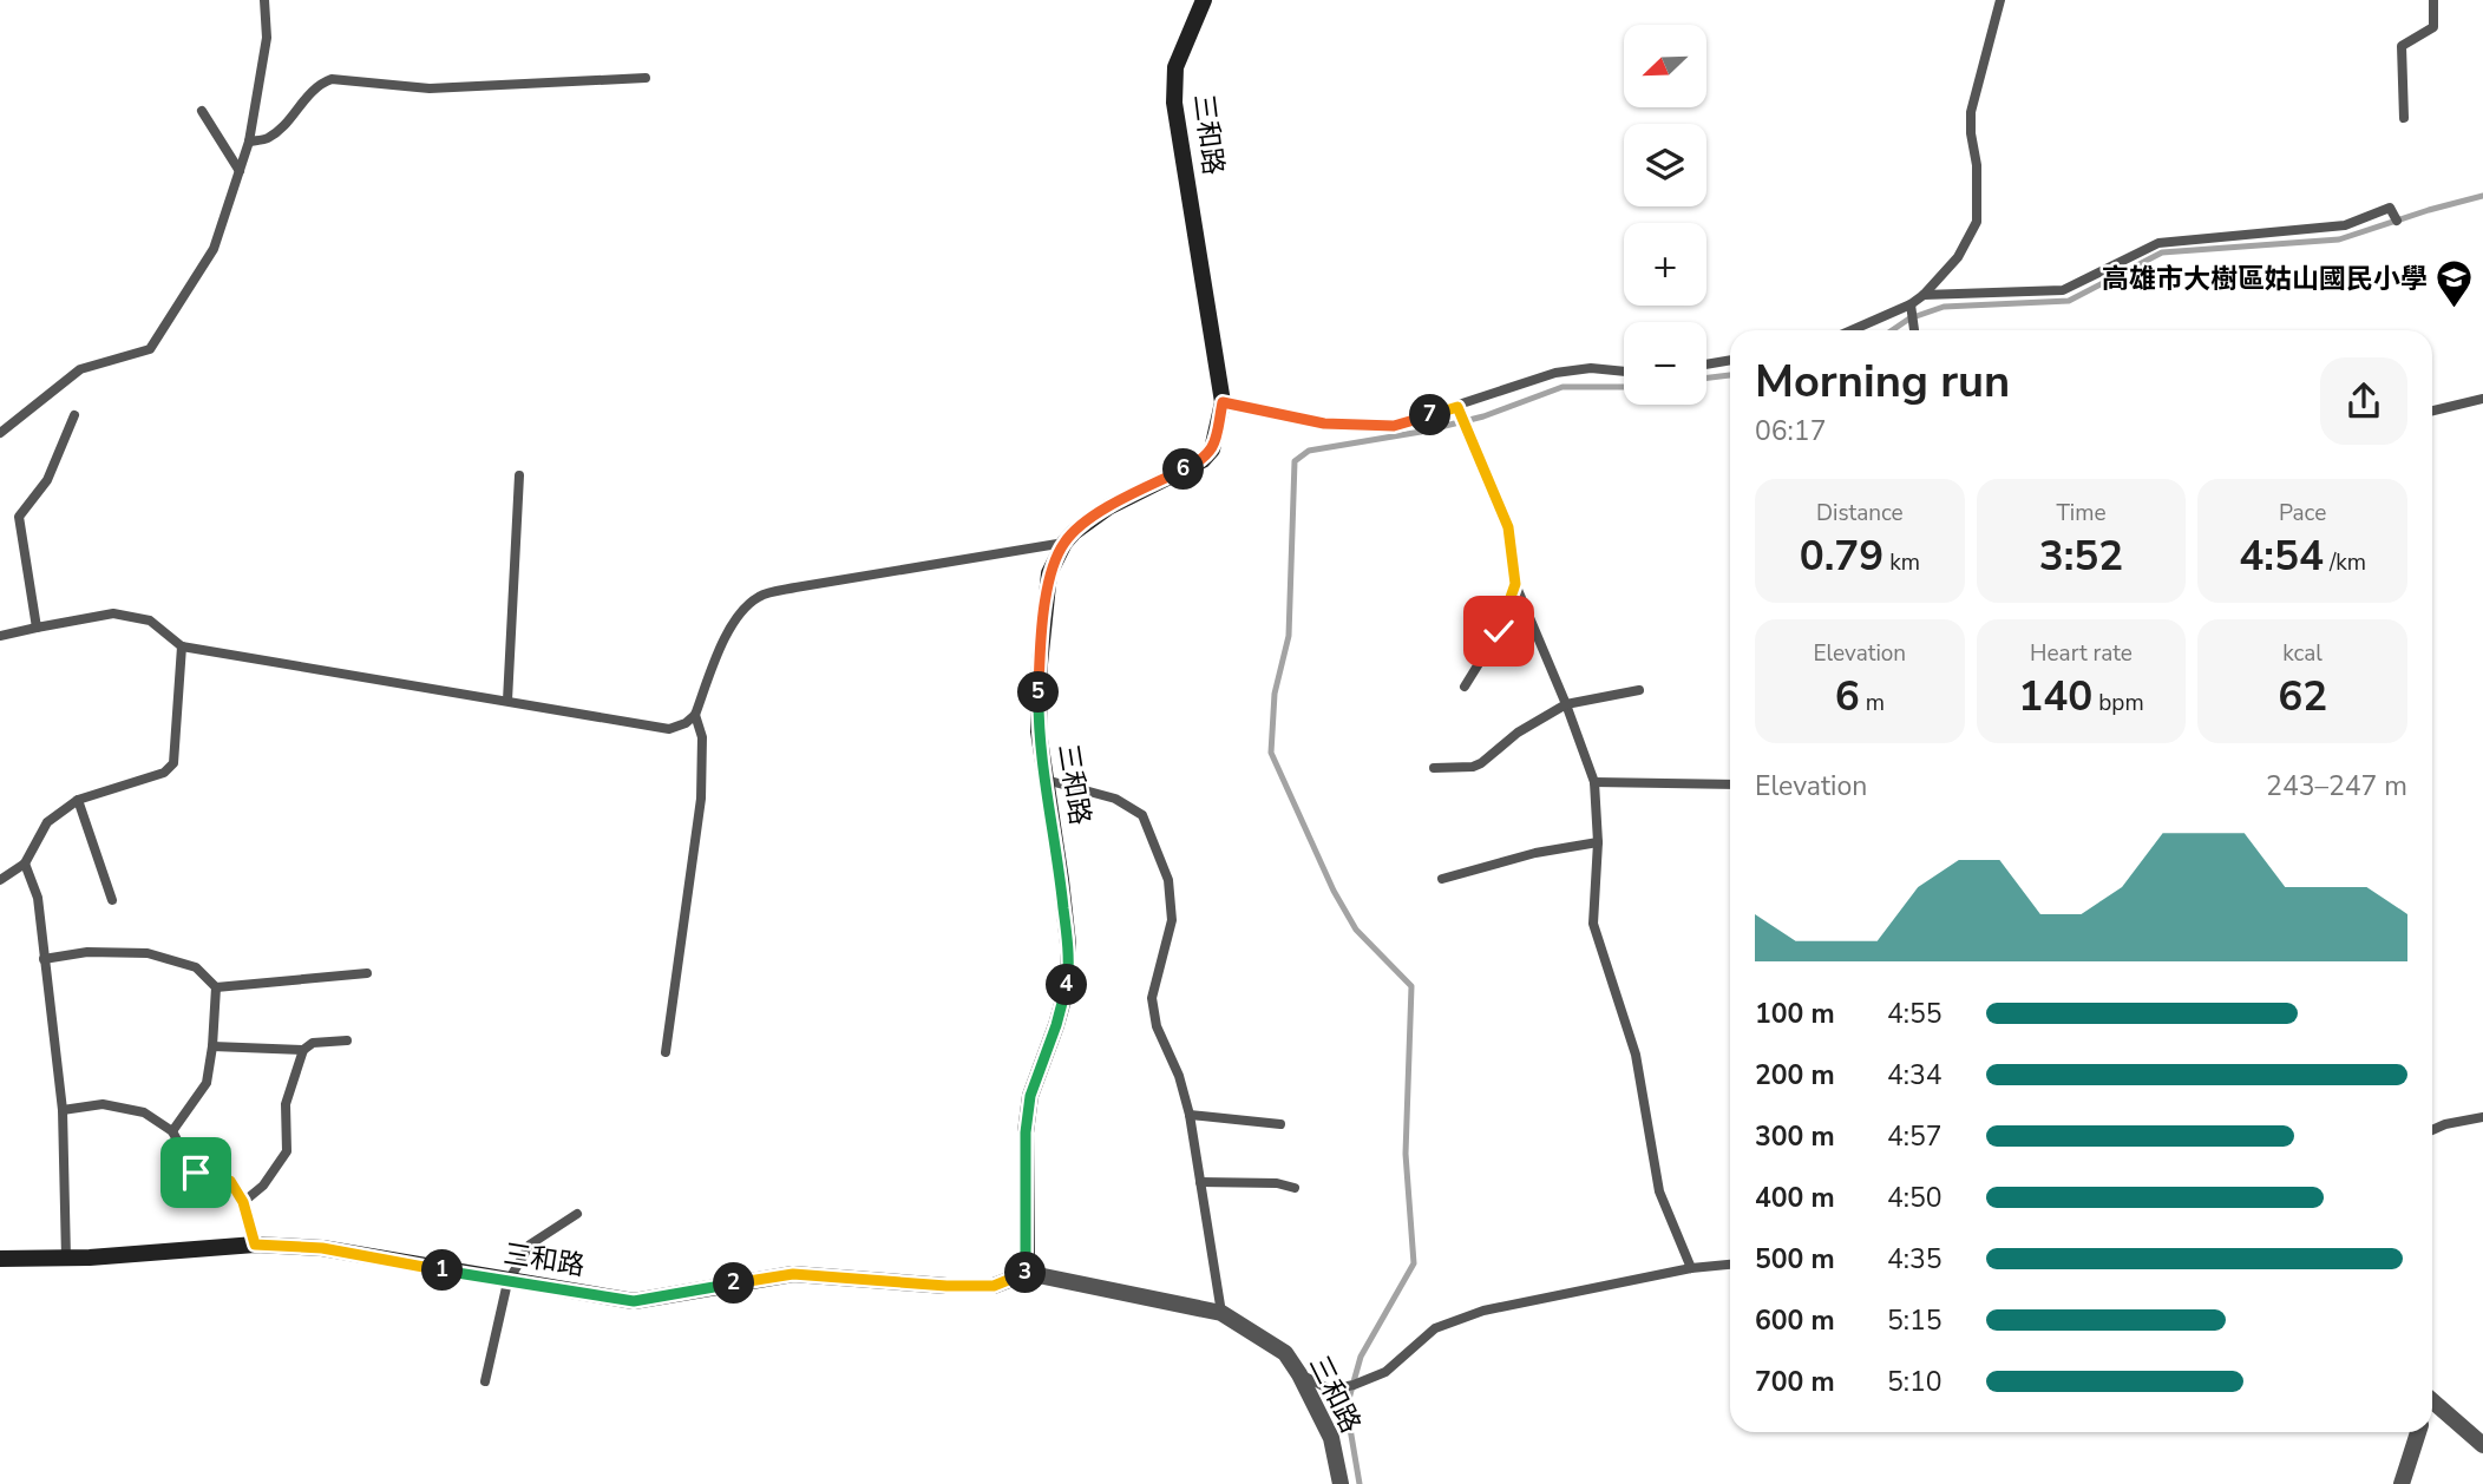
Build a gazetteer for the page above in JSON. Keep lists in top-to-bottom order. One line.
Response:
{"streets":{"main road":["三和路"]},"places":{"school or university":["高雄市大樹區姑山國民小學"]},"north":"bottom left","page":{"map_buttons":["+","−"],"heading":["Morning run","06:17"],"pins":["7","6","5","4","1","3","2"],"stats":[["Distance","0.79 km"],["Time","3:52"],["Pace","4:54 /km"],["Elevation","6 m"],["Heart rate","140 bpm"],["kcal","62"]],"chart":["Elevation","243–247 m"],"list":[{"name":"100 m","note":"4:55"},{"name":"200 m","note":"4:34"},{"name":"300 m","note":"4:57"},{"name":"400 m","note":"4:50"},{"name":"500 m","note":"4:35"},{"name":"600 m","note":"5:15"},{"name":"700 m","note":"5:10"}]}}
